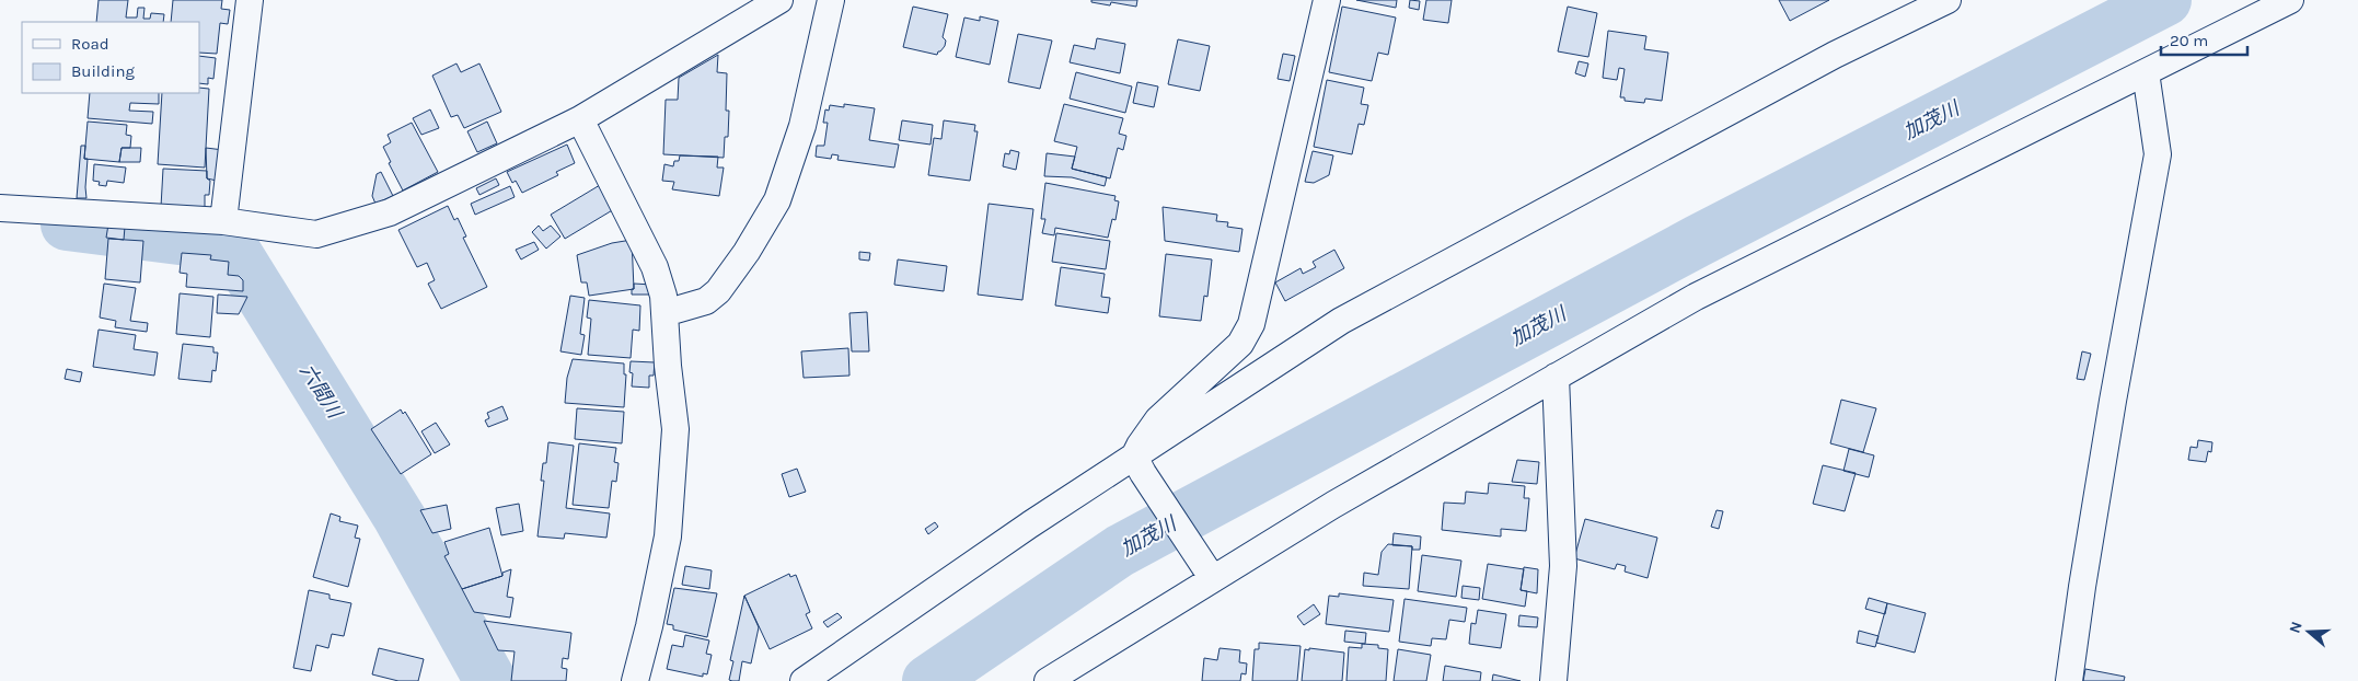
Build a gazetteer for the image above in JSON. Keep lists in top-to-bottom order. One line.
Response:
{"water":["加茂川","六間川"],"legend":["Road","Building"],"scale_bar":"20 m","north":"left"}
